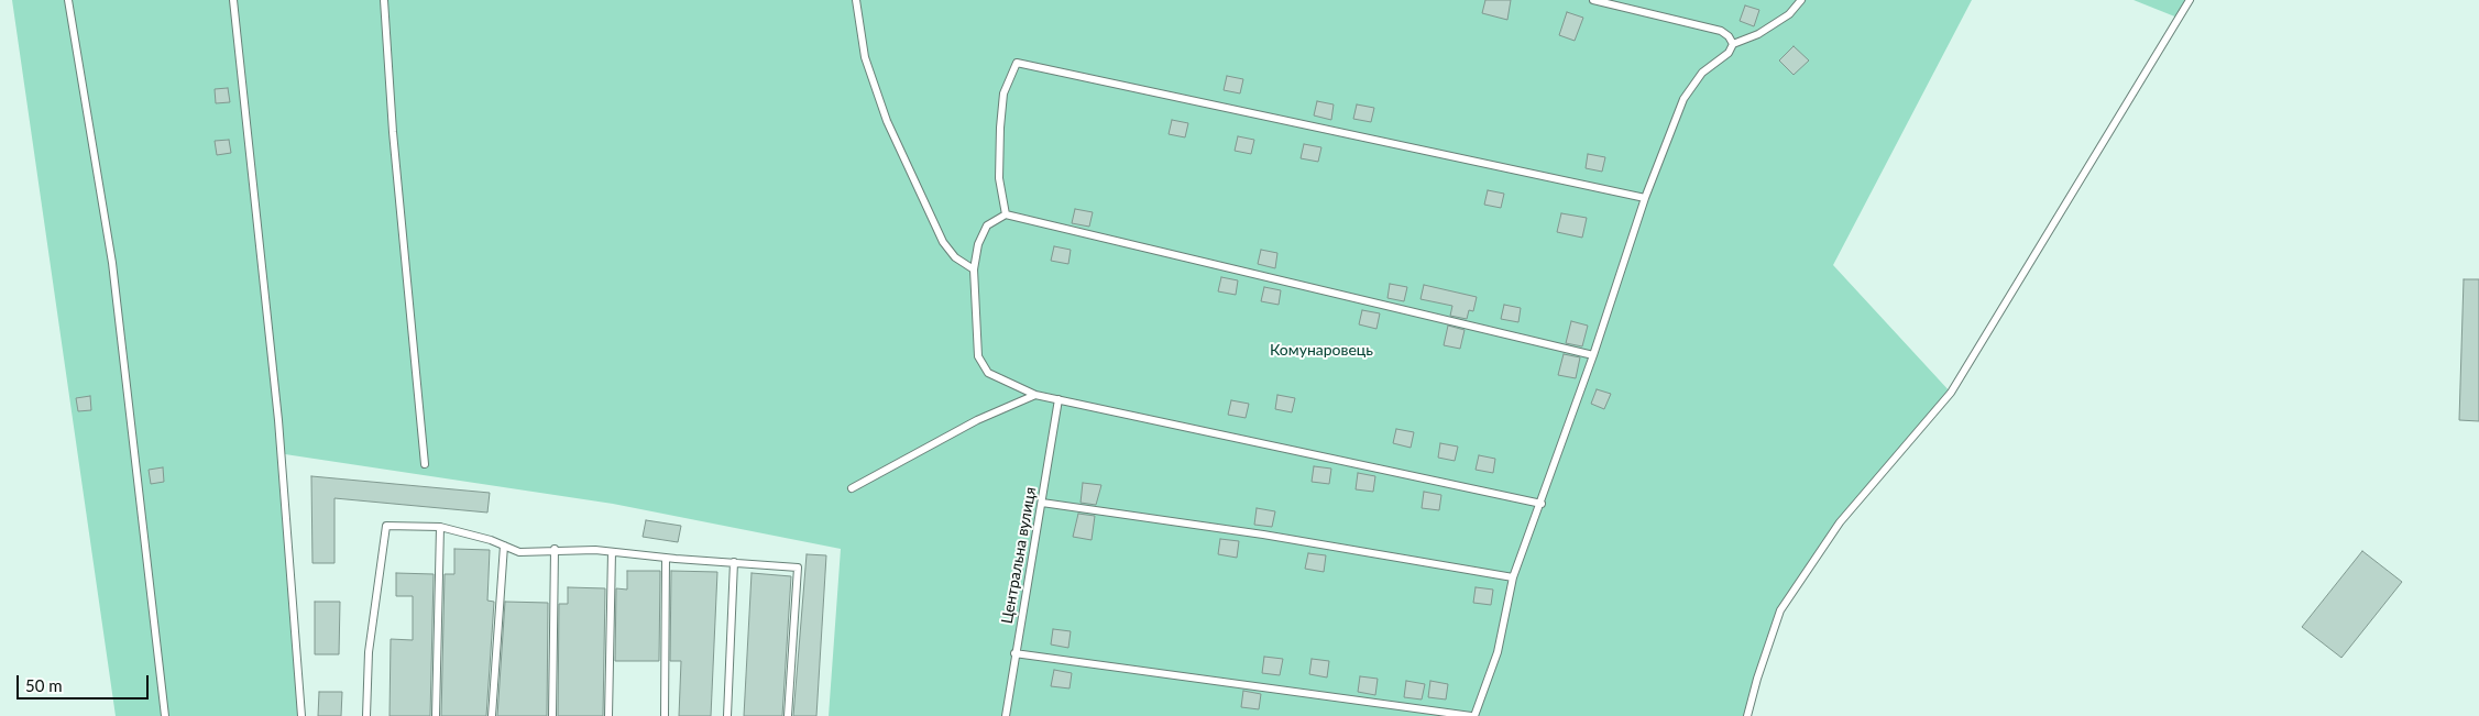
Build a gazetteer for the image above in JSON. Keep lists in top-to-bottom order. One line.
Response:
{"streets":{"lane":["Центральна вулиця"]},"parks":["Комунаровець"],"scale_bar":"50 m"}
